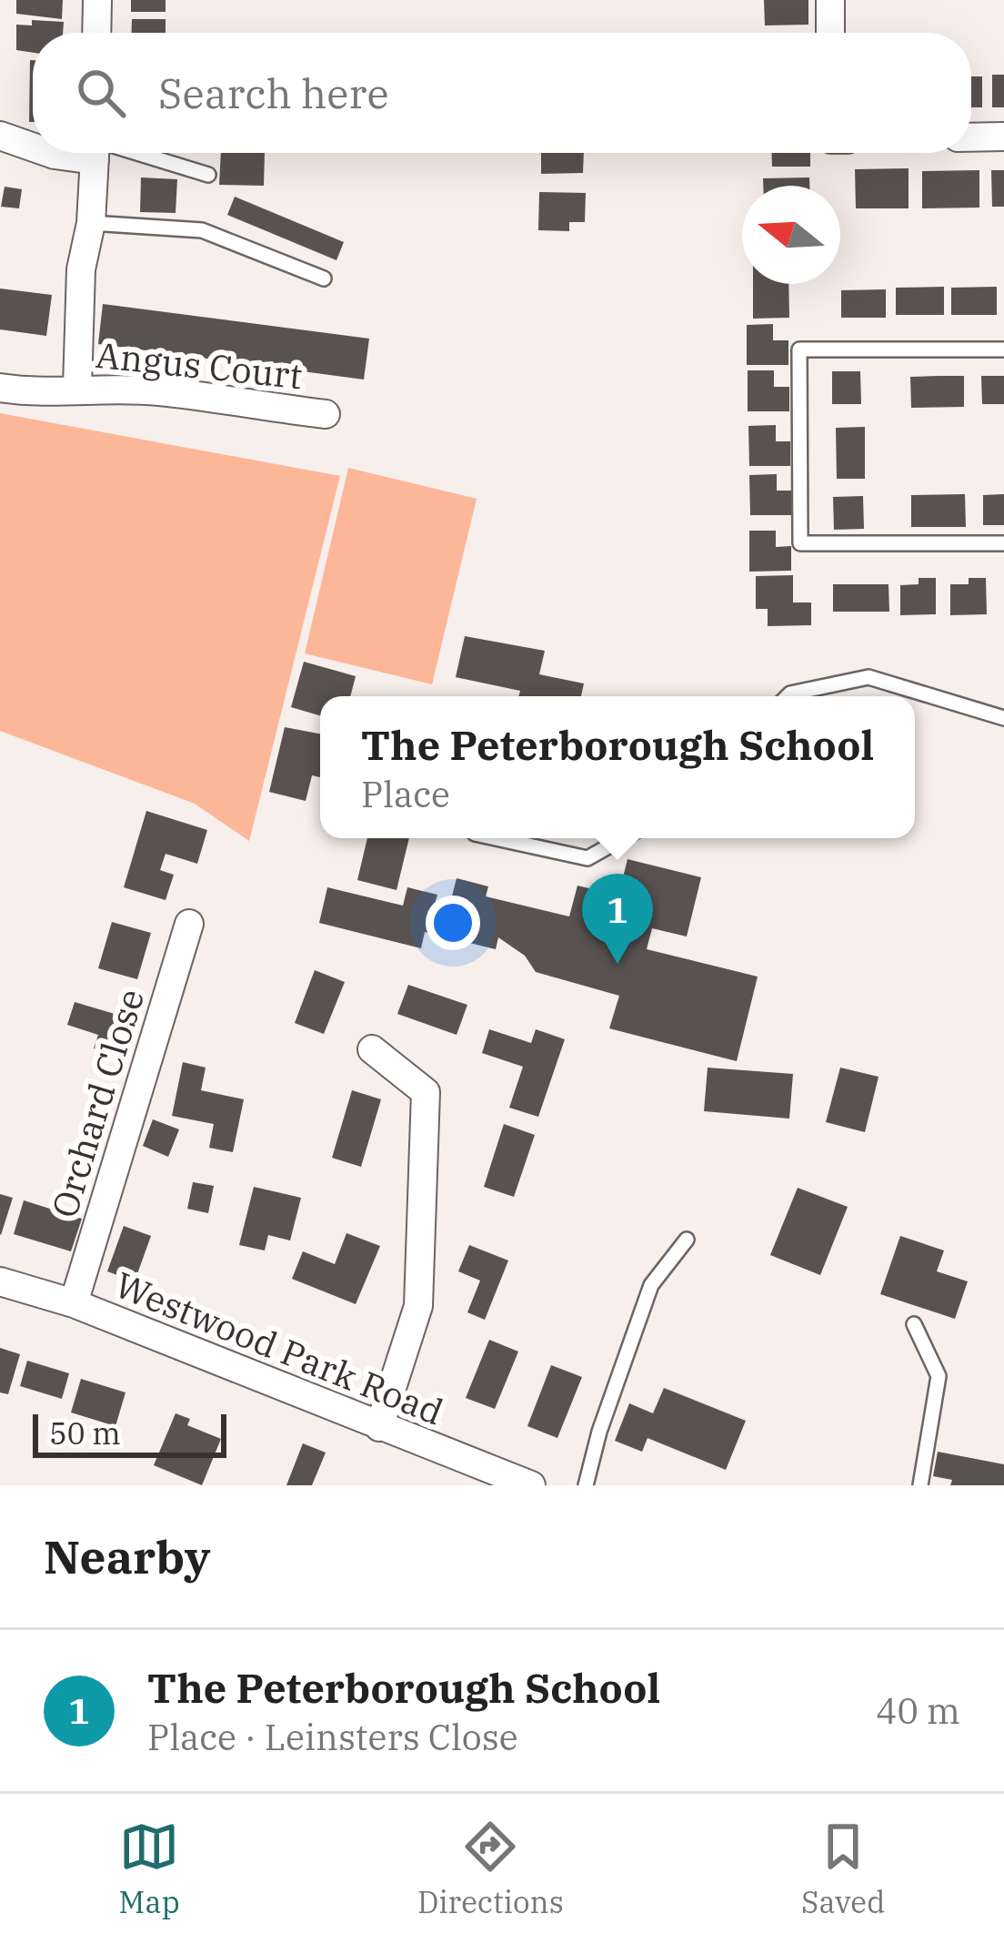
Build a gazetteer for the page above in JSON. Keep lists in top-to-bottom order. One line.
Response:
{"streets":{"street":["Angus Court","Orchard Close","Westwood Park Road"]},"crossings":[["Orchard Close","Westwood Park Road"]],"scale_bar":"50 m","north":"left","page":{"search":"Search here","popup":["The Peterborough School","Place"],"pins":"1","scale":"50 m","heading":"Nearby","list":[{"mark":"1","name":"The Peterborough School","note":"Place · Leinsters Close","value":"40 m"}],"nav":["Map","Directions","Saved"]}}
